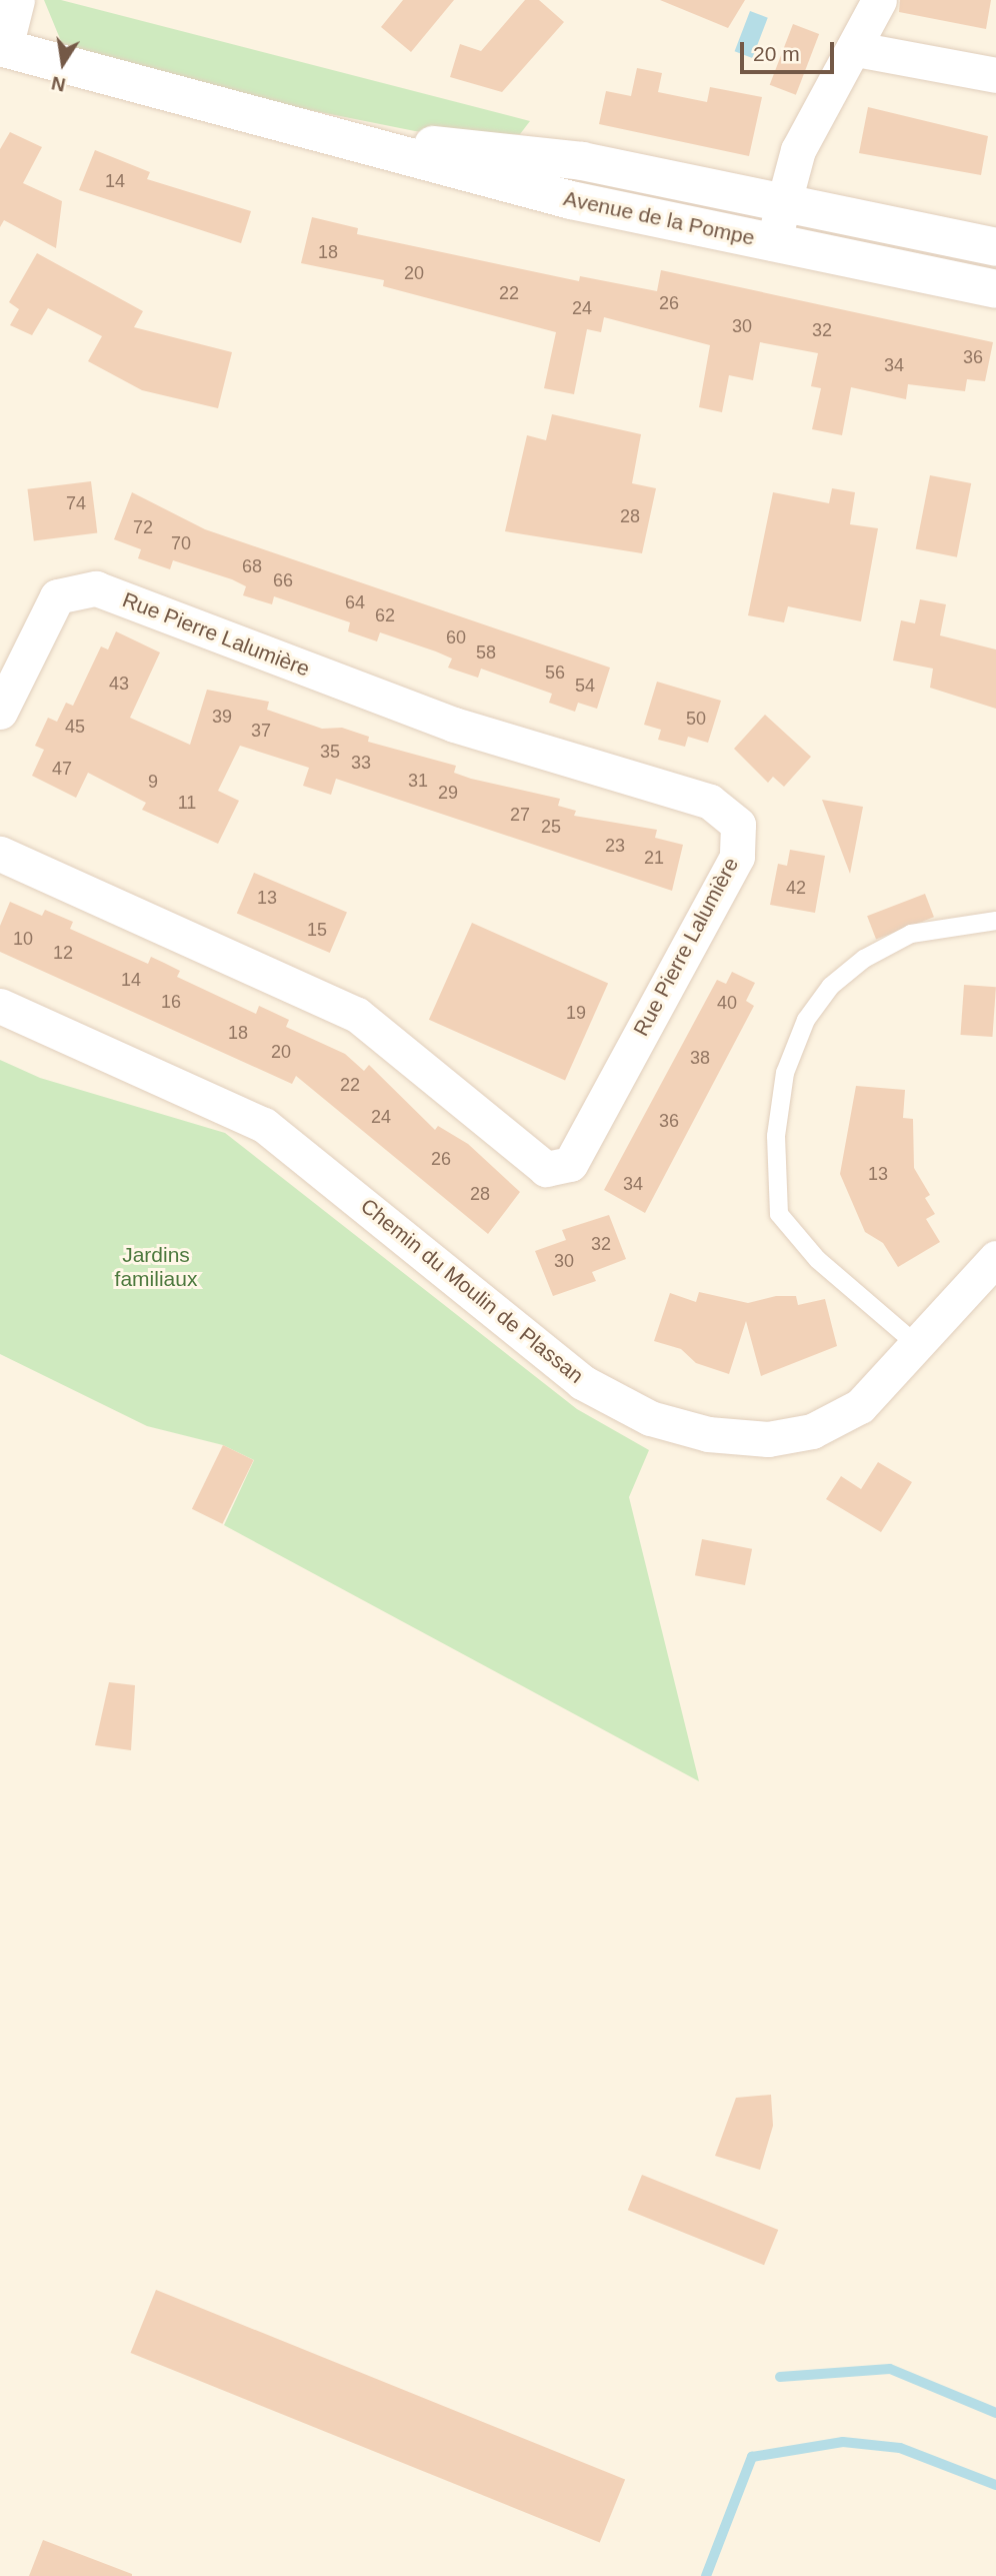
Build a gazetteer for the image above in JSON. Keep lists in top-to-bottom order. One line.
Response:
{"streets":{"street":["Avenue de la Pompe","Rue Pierre Lalumière","Chemin du Moulin de Plassan"]},"parks":["Jardins familiaux"],"house_numbers":["14","18","20","22","26","24","30","32","36","34","74","28","72","70","68","66","64","62","60","58","56","43","54","39","50","45","37","35","33","47","31","9","29","11","27","25","23","21","42","13","15","10","12","14","16","40","19","18","20","38","22","24","36","26","13","34","28","32","30"],"scale_bar":"20 m","north":"bottom"}
